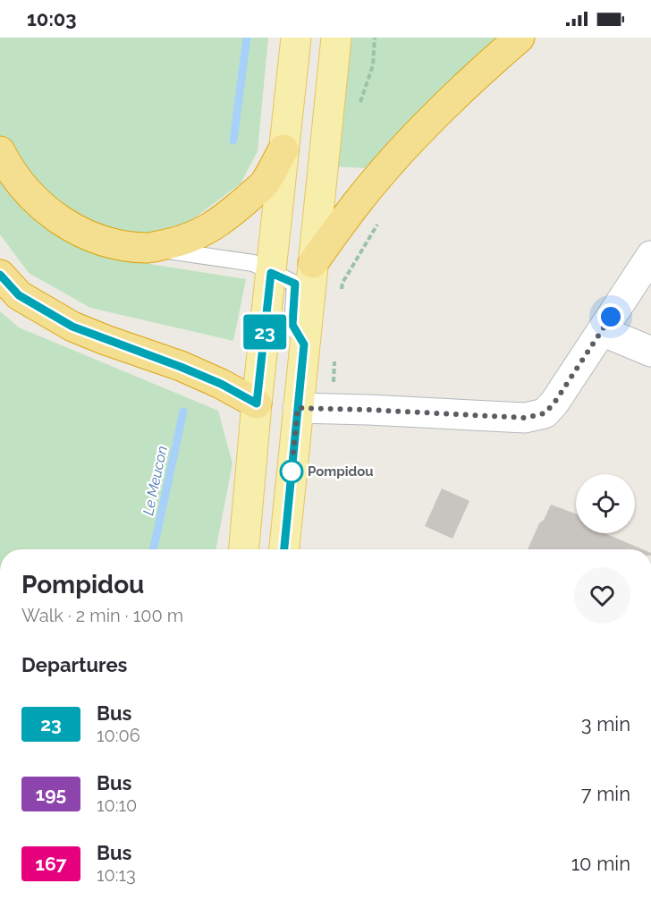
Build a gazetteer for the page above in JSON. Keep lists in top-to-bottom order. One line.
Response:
{"water":["Le Meucon"],"places":["Pompidou"],"lines":["bus line 23"],"page":{"status":"10:03","on_map":"23","heading":[["Pompidou","Walk · 2 min · 100 m"],"Departures"],"list":[{"mark":"23","name":"Bus","note":"10:06","value":"3 min"},{"mark":"195","name":"Bus","note":"10:10","value":"7 min"},{"mark":"167","name":"Bus","note":"10:13","value":"10 min"}]}}
